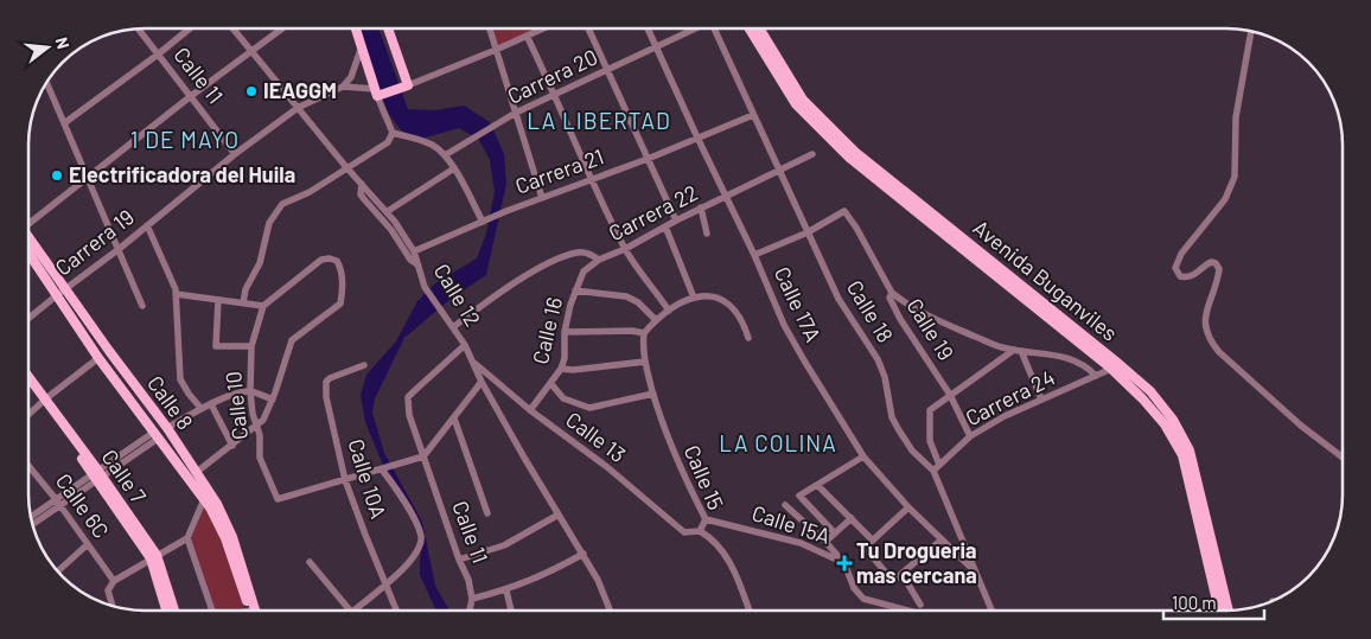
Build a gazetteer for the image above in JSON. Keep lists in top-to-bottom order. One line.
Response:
{"streets":{"main road":["Avenida Buganviles","Calle 8","Calle 7"],"street":["Calle 11","Carrera 20","Carrera 21","Carrera 22","Carrera 19","Calle 12","Calle 17A","Calle 18","Calle 19","Calle 16","Carrera 24","Calle 10","Calle 13","Calle 15","Calle 10A","Calle 6C","Calle 15A"]},"crossings":[["Calle 11","Carrera 19"],["Carrera 20","Calle 17A"],["Carrera 21","Calle 12"],["Carrera 21","Calle 17A"],["Carrera 21","Calle 18"],["Carrera 22","Calle 12"],["Carrera 22","Calle 17A"],["Carrera 22","Calle 18"],["Carrera 22","Calle 16"],["Carrera 19","Calle 12"],["Carrera 19","Calle 8"],["Avenida Buganviles","Carrera 24"],["Calle 12","Calle 13"],["Calle 17A","Calle 18"],["Calle 18","Calle 19"],["Calle 18","Carrera 24"],["Calle 19","Carrera 24"],["Calle 16","Calle 13"],["Calle 10","Calle 10A"],["Calle 13","Calle 15"],["Calle 15","Calle 15A"]],"districts":["LA LIBERTAD","1 DE MAYO","LA COLINA"],"places":{"other":["IEAGGM","Electrificadora del Huila"],"health":["Tu Drogueria mas cercana"]},"scale_bar":"100 m","north":"right"}
